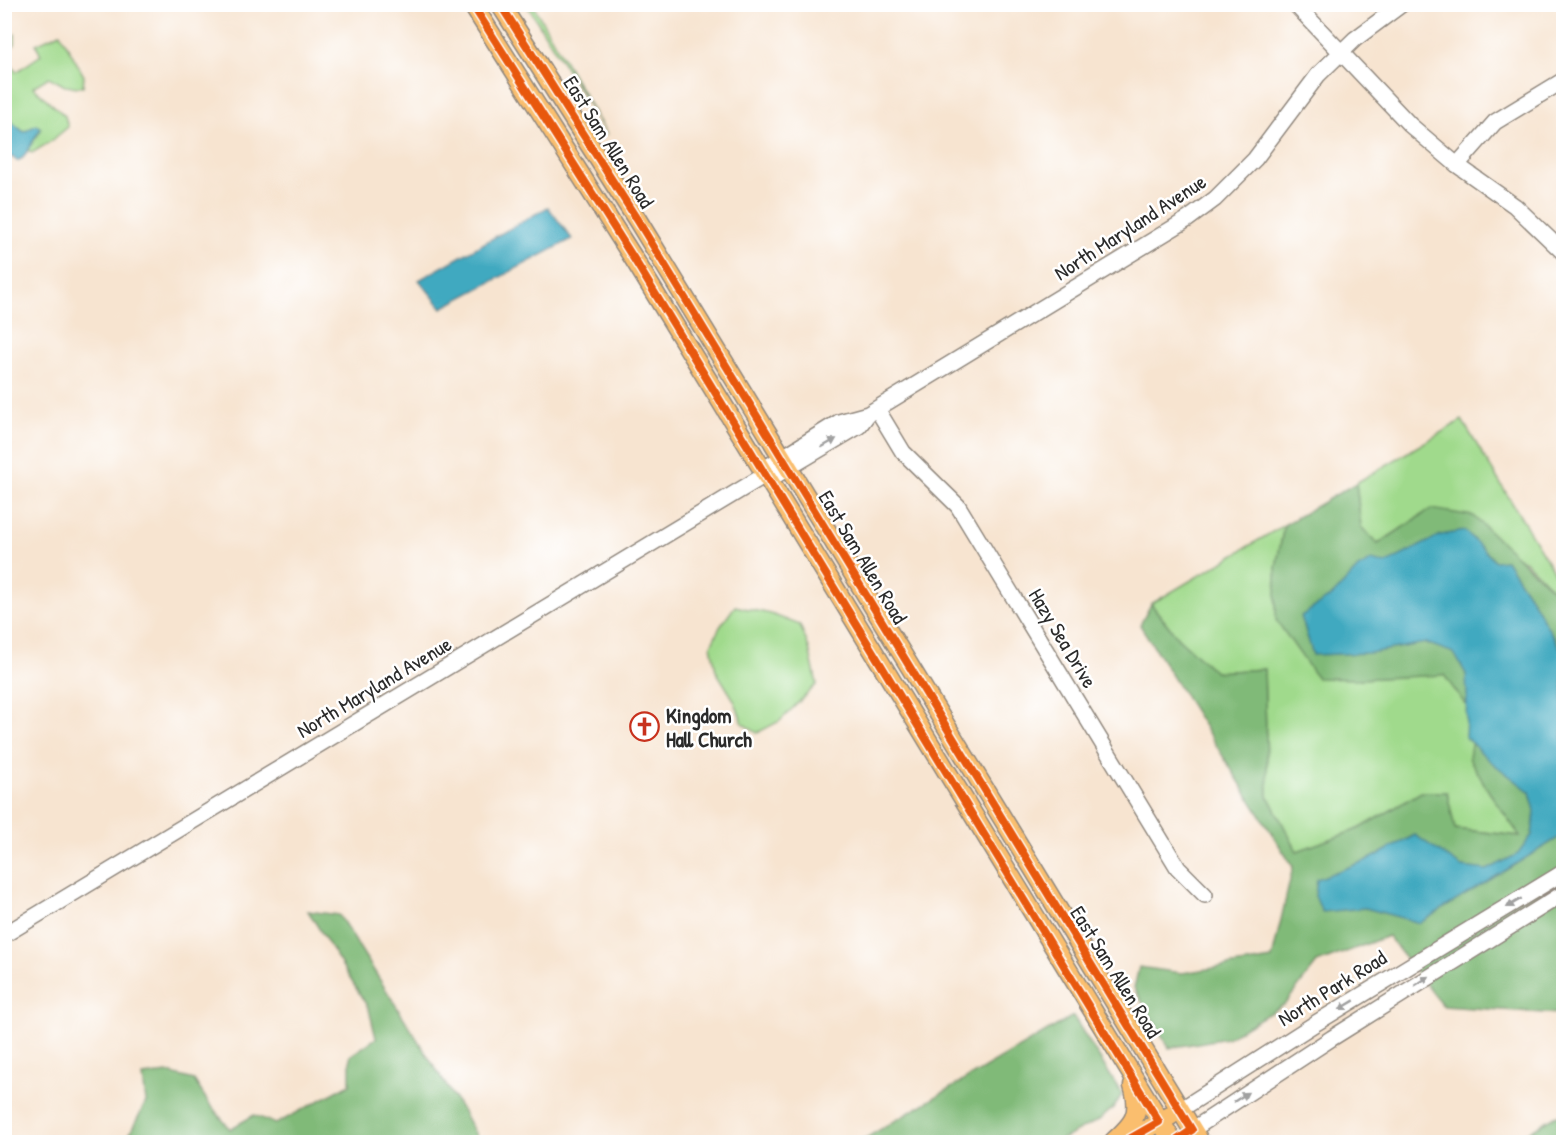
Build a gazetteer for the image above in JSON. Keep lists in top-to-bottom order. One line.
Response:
{"streets":{"main road":["East Sam Allen Road","North Park Road"],"street":["North Maryland Avenue","Hazy Sea Drive"]},"crossings":[["East Sam Allen Road","North Maryland Avenue"],["East Sam Allen Road","North Park Road"],["North Maryland Avenue","Hazy Sea Drive"]],"places":{"church":["Kingdom Hall Church"]}}
